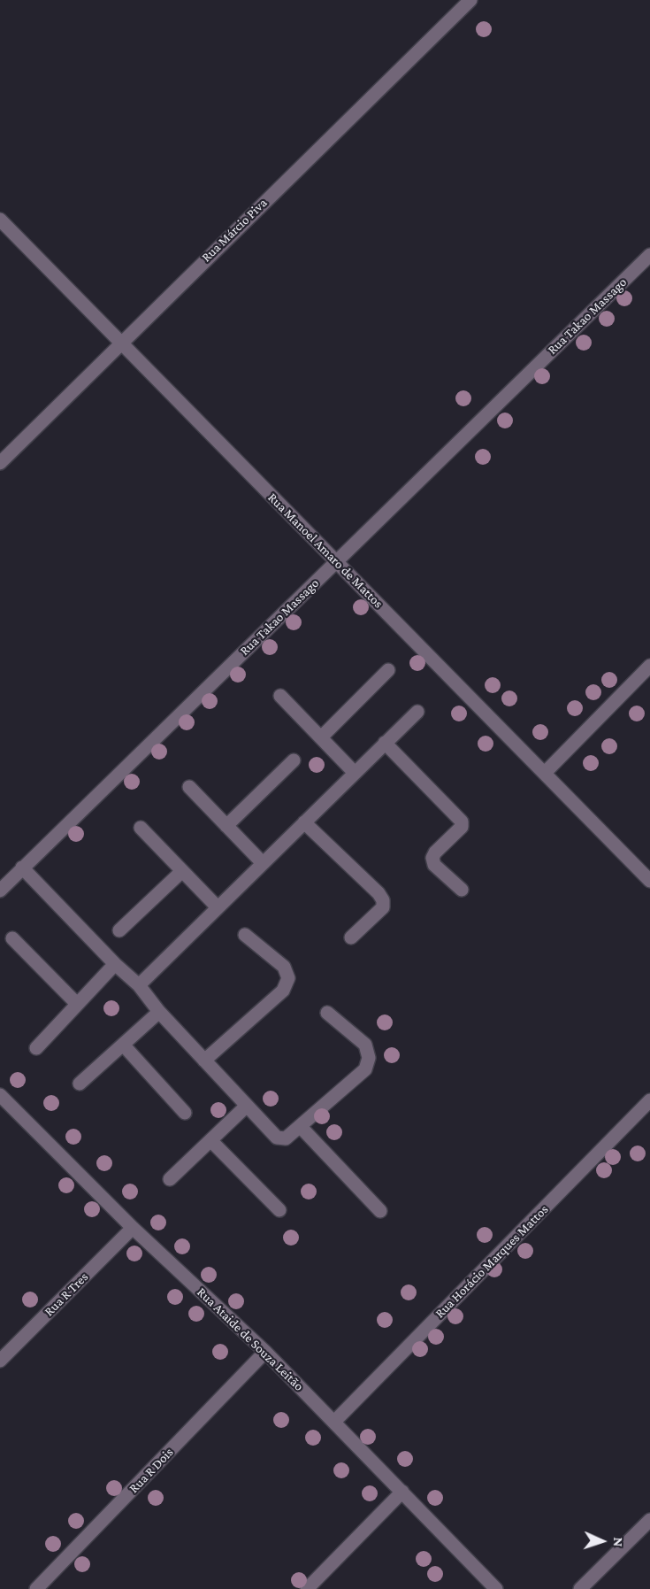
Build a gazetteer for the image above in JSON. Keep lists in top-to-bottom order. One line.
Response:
{"streets":{"street":["Rua Márcio Piva","Rua Takao Massago","Rua Manoel Amaro de Mattos","Rua Horácio Marques Mattos","Rua R Tres","Rua Ataide de Souza Leitão","Rua R Dois"]},"crossings":[["Rua Márcio Piva","Rua Manoel Amaro de Mattos"],["Rua Takao Massago","Rua Manoel Amaro de Mattos"],["Rua Horácio Marques Mattos","Rua Ataide de Souza Leitão"],["Rua R Tres","Rua Ataide de Souza Leitão"],["Rua Ataide de Souza Leitão","Rua R Dois"]],"north":"right"}
